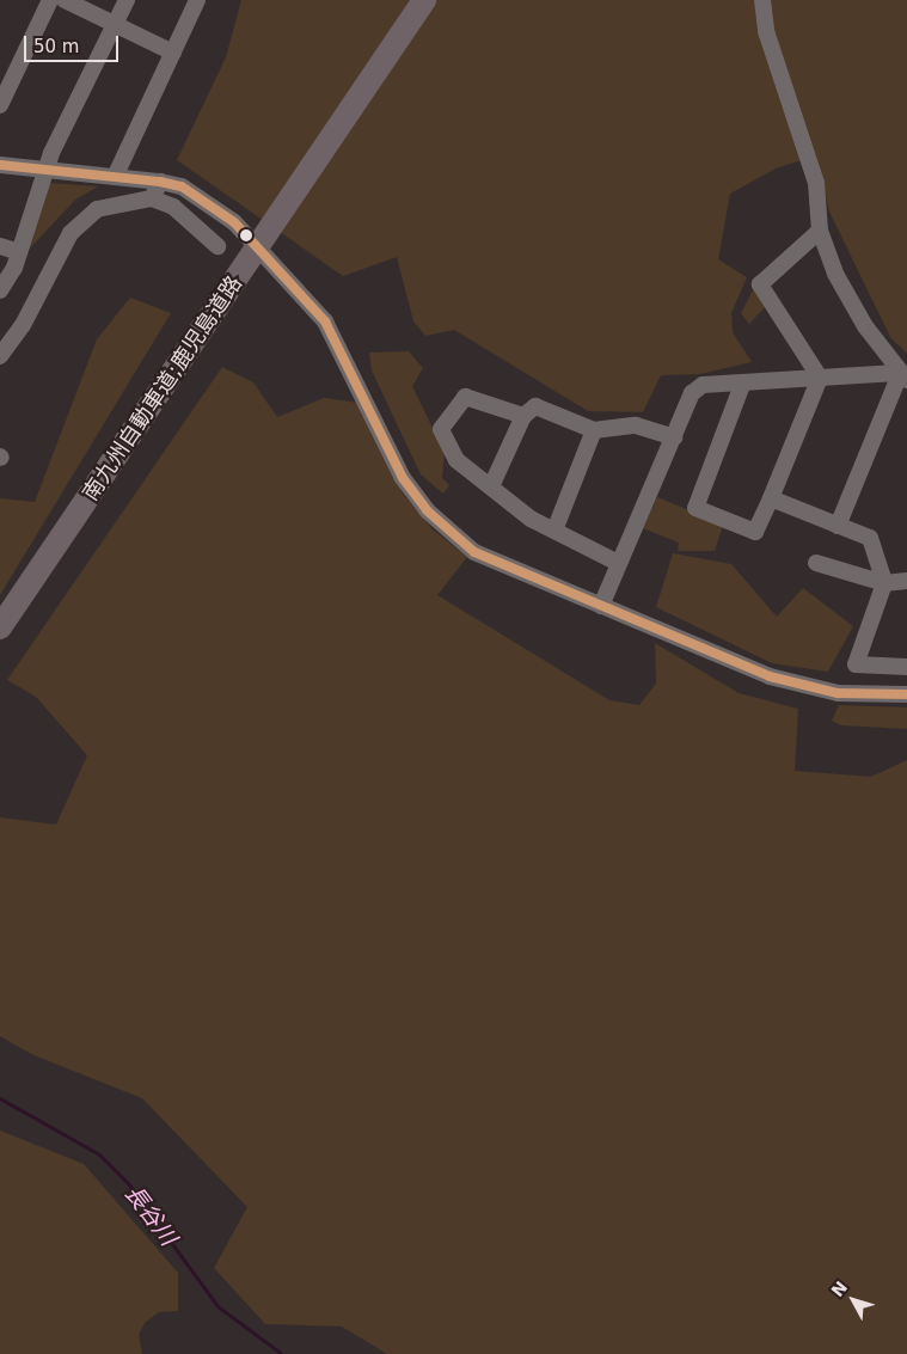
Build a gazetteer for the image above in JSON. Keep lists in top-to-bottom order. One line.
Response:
{"streets":{"highway":["南九州自動車道;鹿児島道路"]},"water":["長谷川"],"scale_bar":"50 m","north":"top left"}
